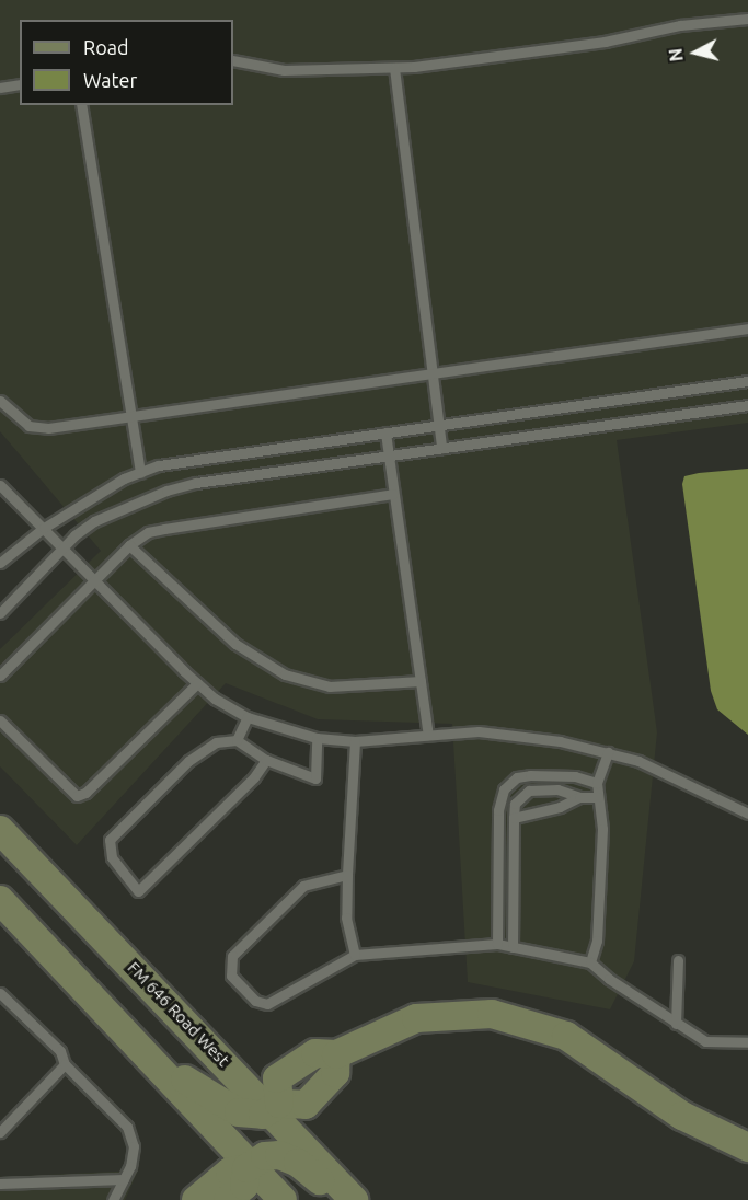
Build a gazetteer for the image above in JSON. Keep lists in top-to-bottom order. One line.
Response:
{"streets":{"main road":["FM 646 Road West"]},"legend":["Road","Water"],"north":"left"}
